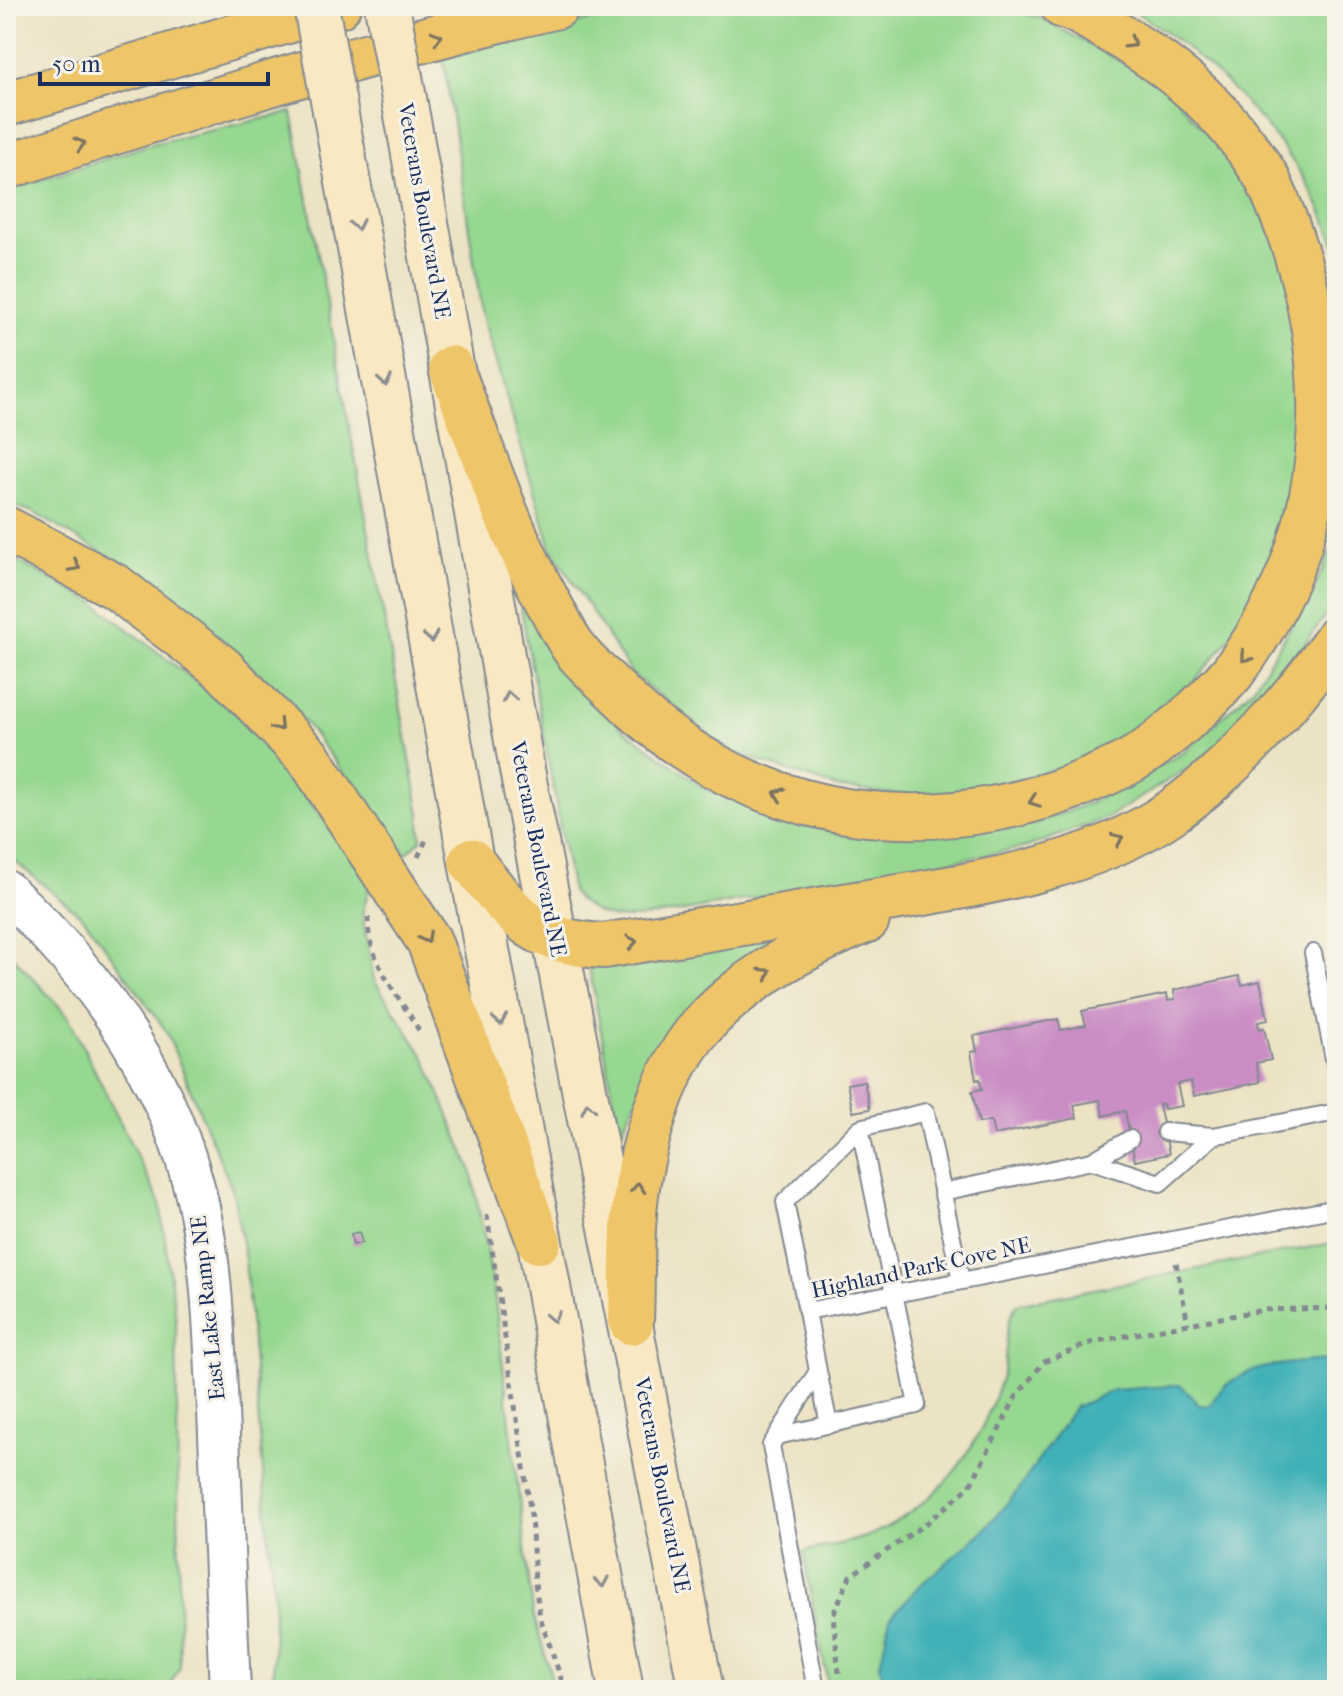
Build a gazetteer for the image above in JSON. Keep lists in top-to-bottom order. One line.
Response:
{"streets":{"main road":["Veterans Boulevard NE"],"street":["East Lake Ramp NE"],"lane":["Highland Park Cove NE"]},"scale_bar":"50 m"}
